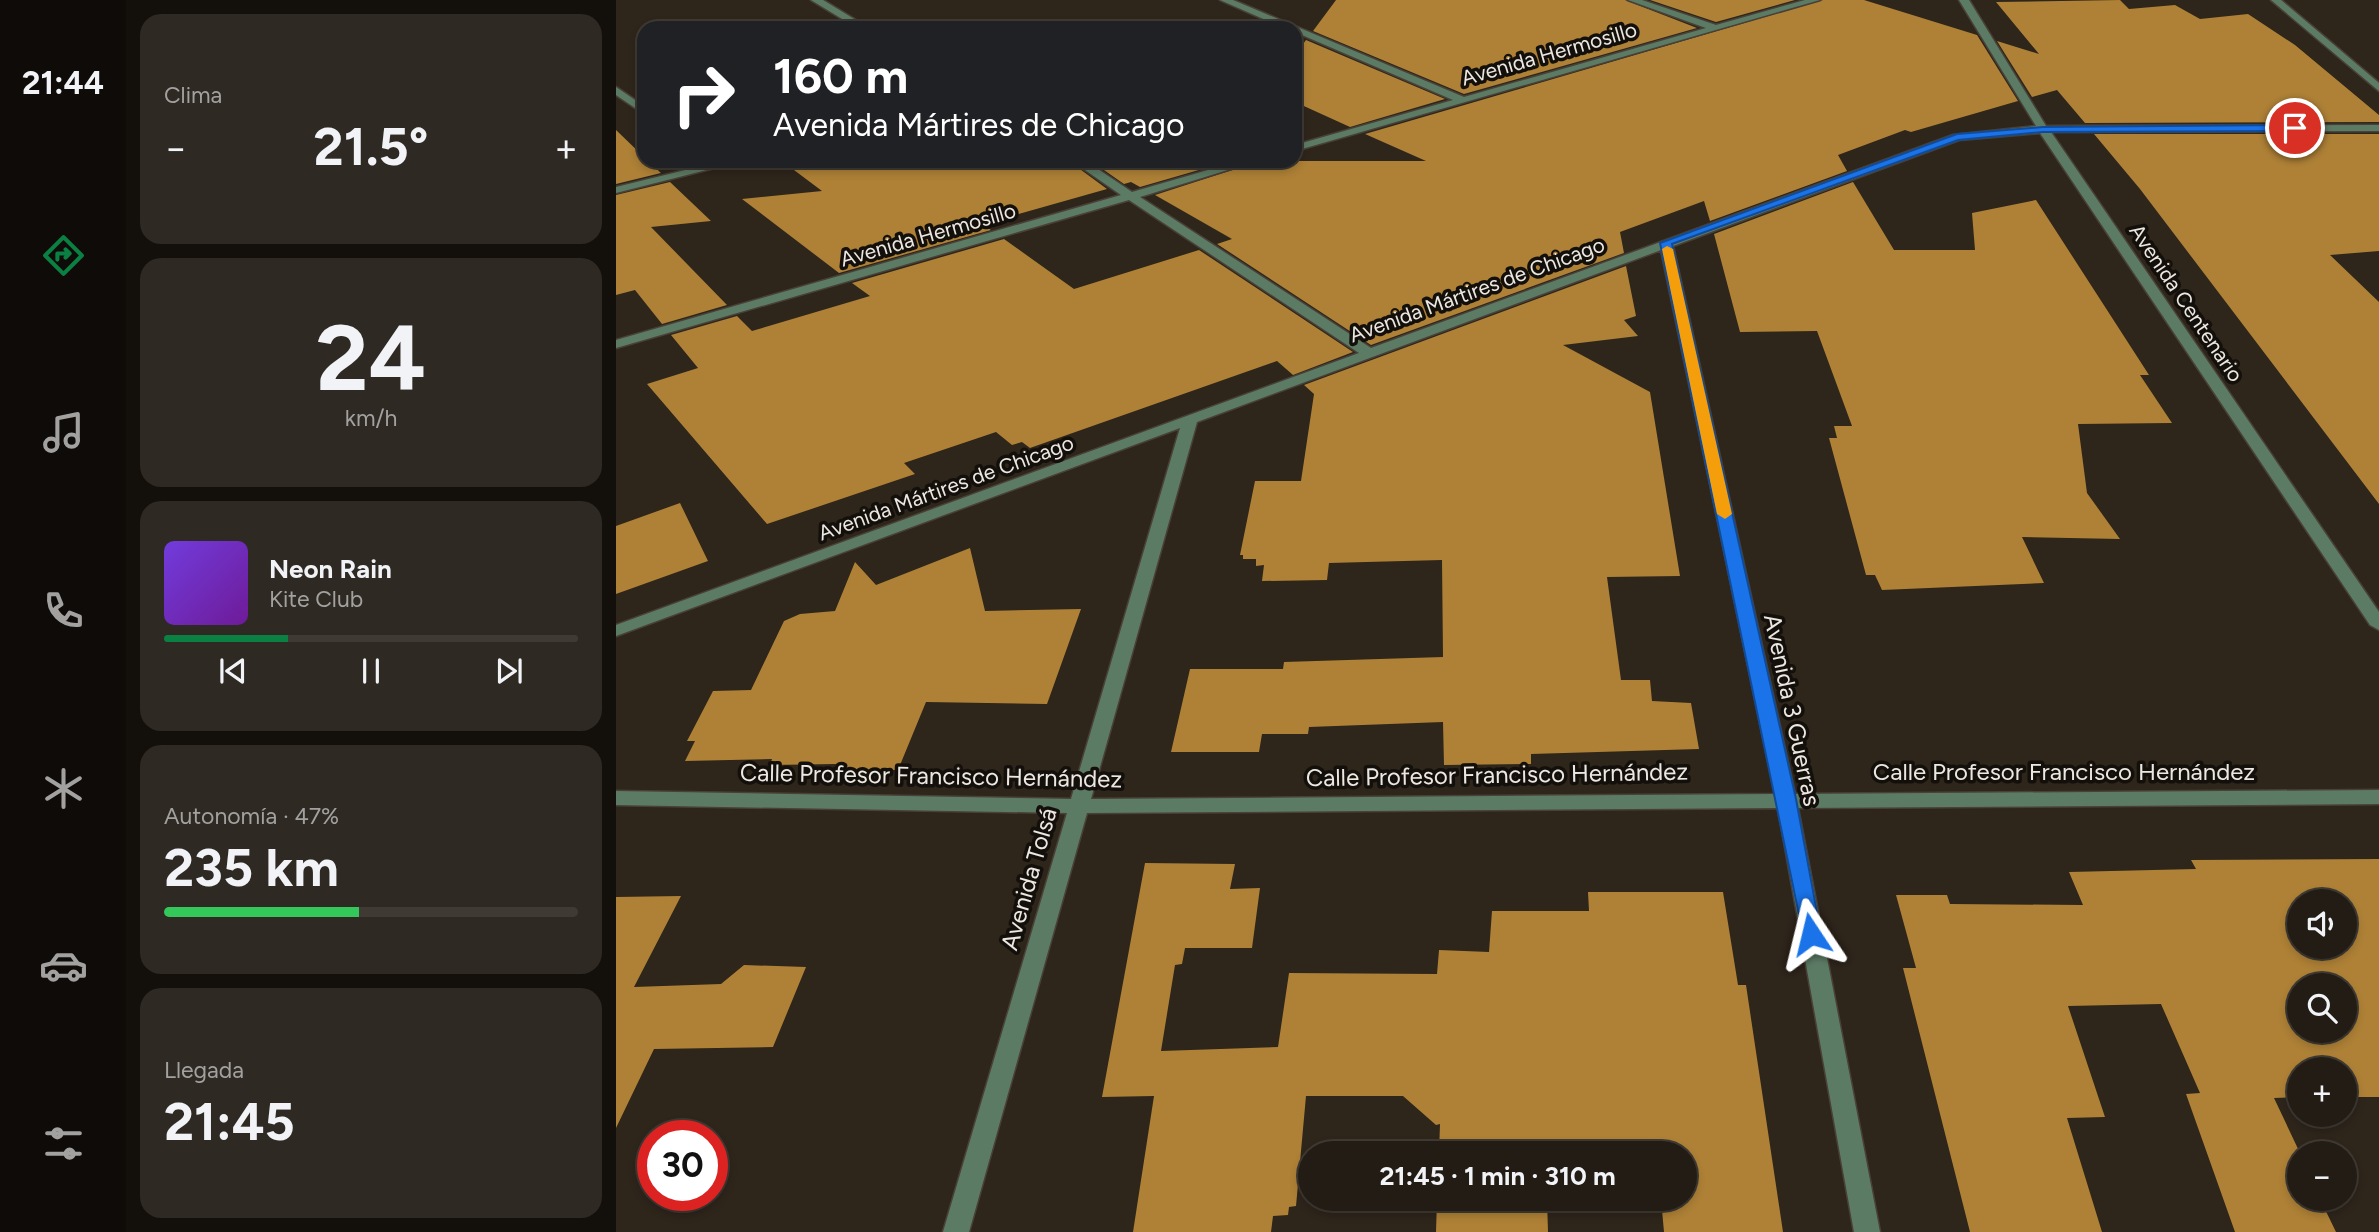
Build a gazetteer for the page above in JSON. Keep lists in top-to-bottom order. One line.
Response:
{"streets":{"street":["Avenida Hermosillo","Avenida Mártires de Chicago","Avenida Centenario","Avenida 3 Guerras","Calle Profesor Francisco Hernández","Avenida Tolsá"]},"crossings":[["Avenida Mártires de Chicago","Avenida Centenario"],["Avenida Mártires de Chicago","Avenida 3 Guerras"],["Avenida Mártires de Chicago","Avenida Tolsá"],["Avenida 3 Guerras","Calle Profesor Francisco Hernández"],["Calle Profesor Francisco Hernández","Avenida Tolsá"]],"page":{"tabs":"21:44","tile":["Clima",["24","km/h"],["Autonomía · 47%","235 km"],["Llegada","21:45"]],"turn":["160 m","Avenida Mártires de Chicago"],"heat":["−","21.5°","+"],"song":["Neon Rain","Kite Club"],"map_buttons":["+","−"],"limit":"30","trip":"21:45 · 1 min · 310 m"}}
